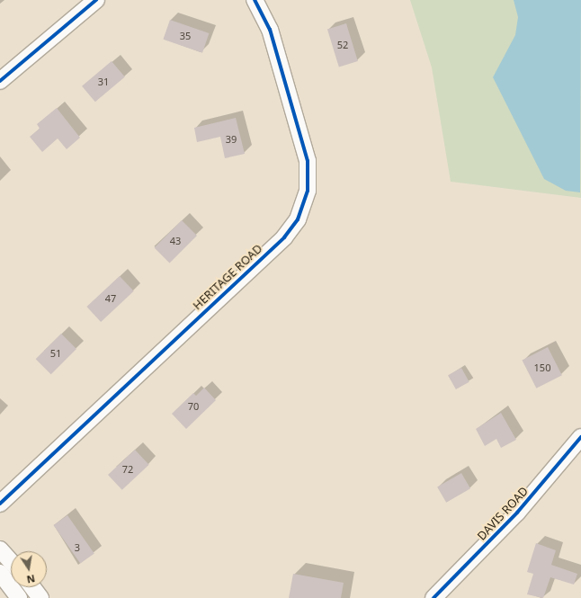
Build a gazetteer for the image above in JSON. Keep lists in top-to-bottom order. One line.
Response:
{"streets":{"street":["HERITAGE ROAD","DAVIS ROAD"]},"house_numbers":["35","52","31","39","43","47","51","150","70","72","3"],"north":"bottom"}
